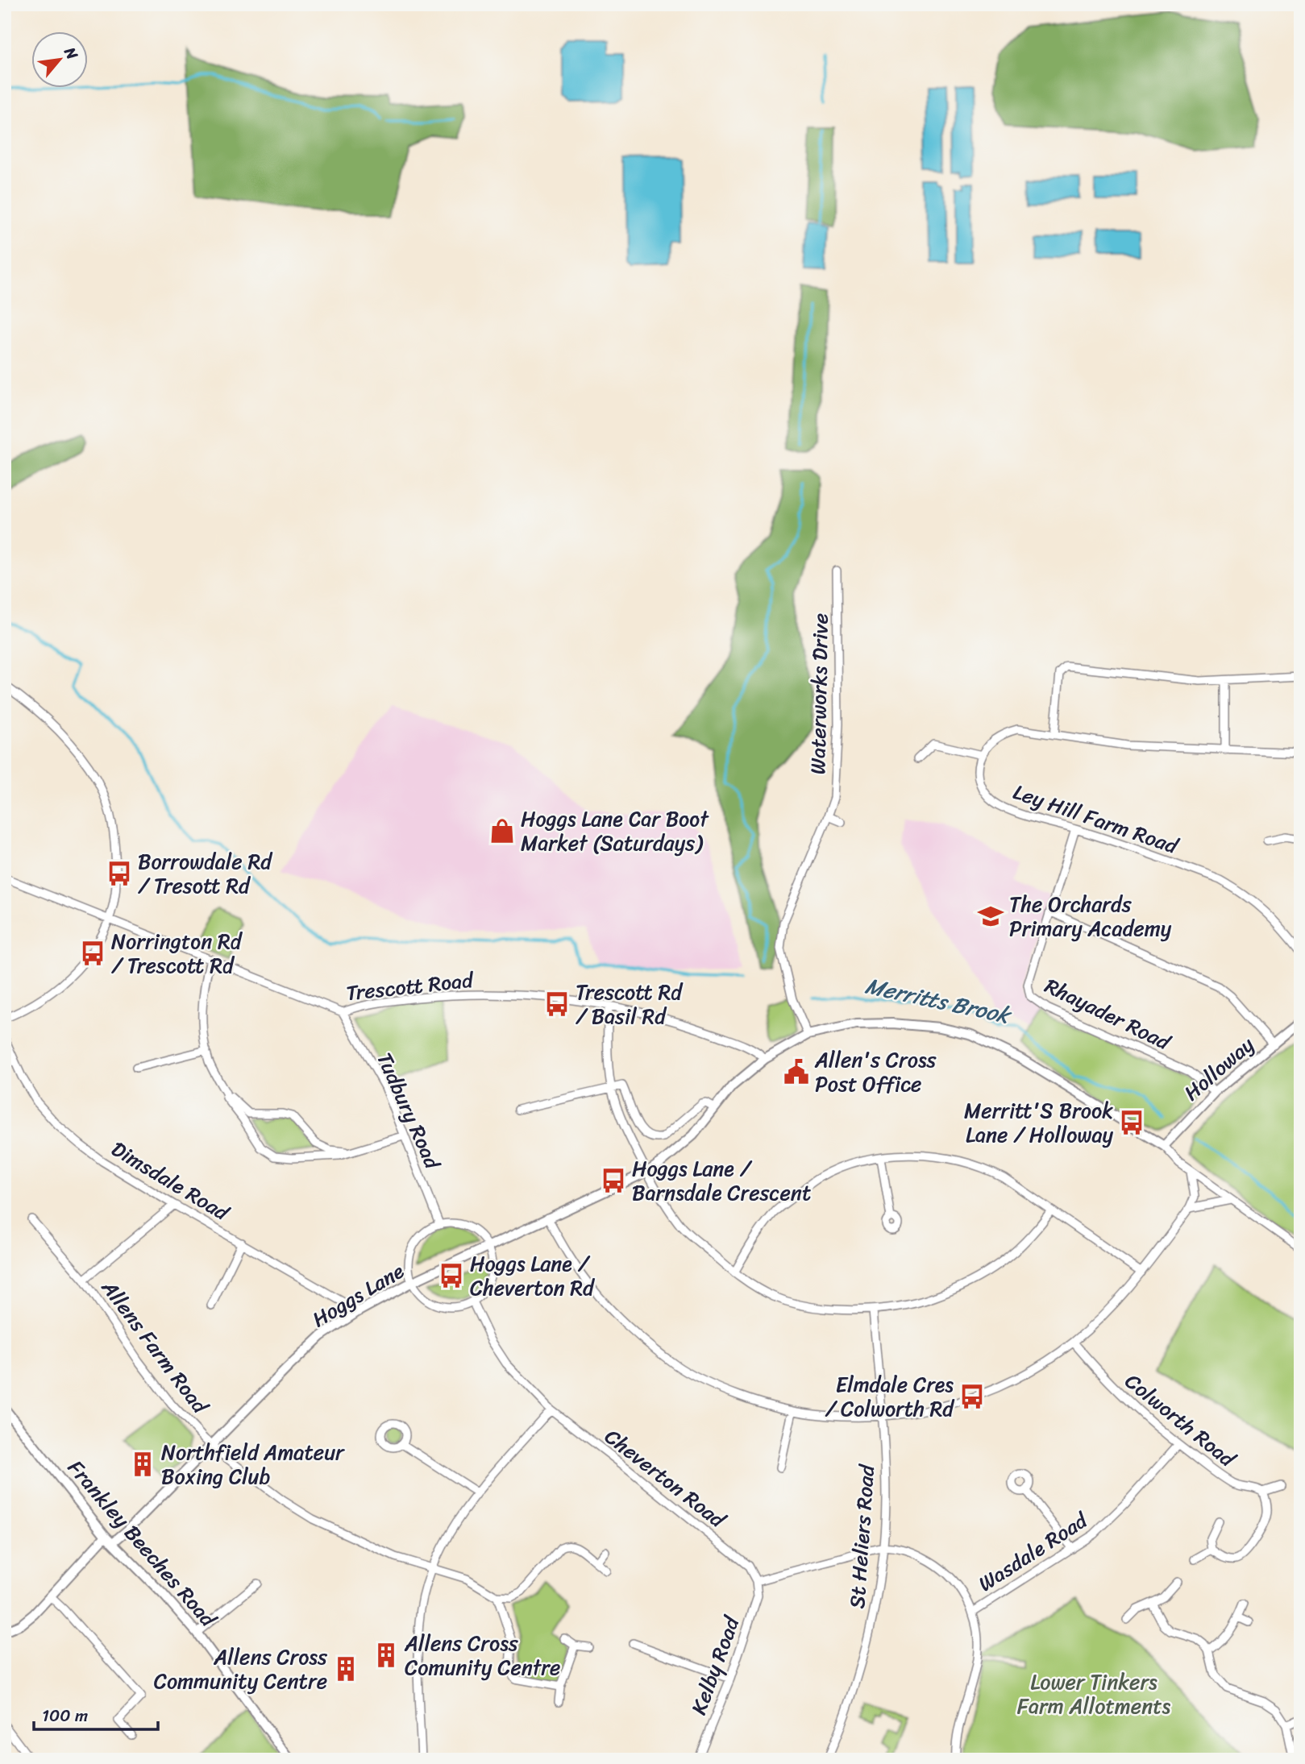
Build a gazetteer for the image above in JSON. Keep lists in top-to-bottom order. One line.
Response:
{"streets":{"street":["Waterworks Drive","Ley Hill Farm Road","Trescott Road","Rhayader Road","Holloway","Tudbury Road","Dimsdale Road","Hoggs Lane","Allens Farm Road","Colworth Road","Cheverton Road","St Heliers Road","Frankley Beeches Road","Wasdale Road","Kelby Road"]},"crossings":[["Waterworks Drive","Hoggs Lane"],["Trescott Road","Tudbury Road"],["Trescott Road","Hoggs Lane"],["Rhayader Road","Holloway"],["Holloway","Hoggs Lane"],["Dimsdale Road","Hoggs Lane"],["Dimsdale Road","Allens Farm Road"],["Hoggs Lane","Allens Farm Road"],["Hoggs Lane","Frankley Beeches Road"],["Colworth Road","Wasdale Road"],["Cheverton Road","Kelby Road"]],"water":["Merritts Brook"],"parks":["Lower Tinkers Farm Allotments"],"places":{"shop":["Hoggs Lane Car Boot Market (Saturdays)"],"bus stop":["Borrowdale Rd / Tresott Rd","Norrington Rd / Trescott Rd","Trescott Rd / Basil Rd","Merritt'S Brook Lane / Holloway","Hoggs Lane / Barnsdale Crescent","Hoggs Lane / Cheverton Rd","Elmdale Cres / Colworth Rd"],"school or university":["The Orchards Primary Academy"],"public building":["Allen's Cross Post Office"],"building":["Northfield Amateur Boxing Club","Allens Cross Comunity Centre","Allens Cross Community Centre"]},"scale_bar":"100 m","north":"top right"}
